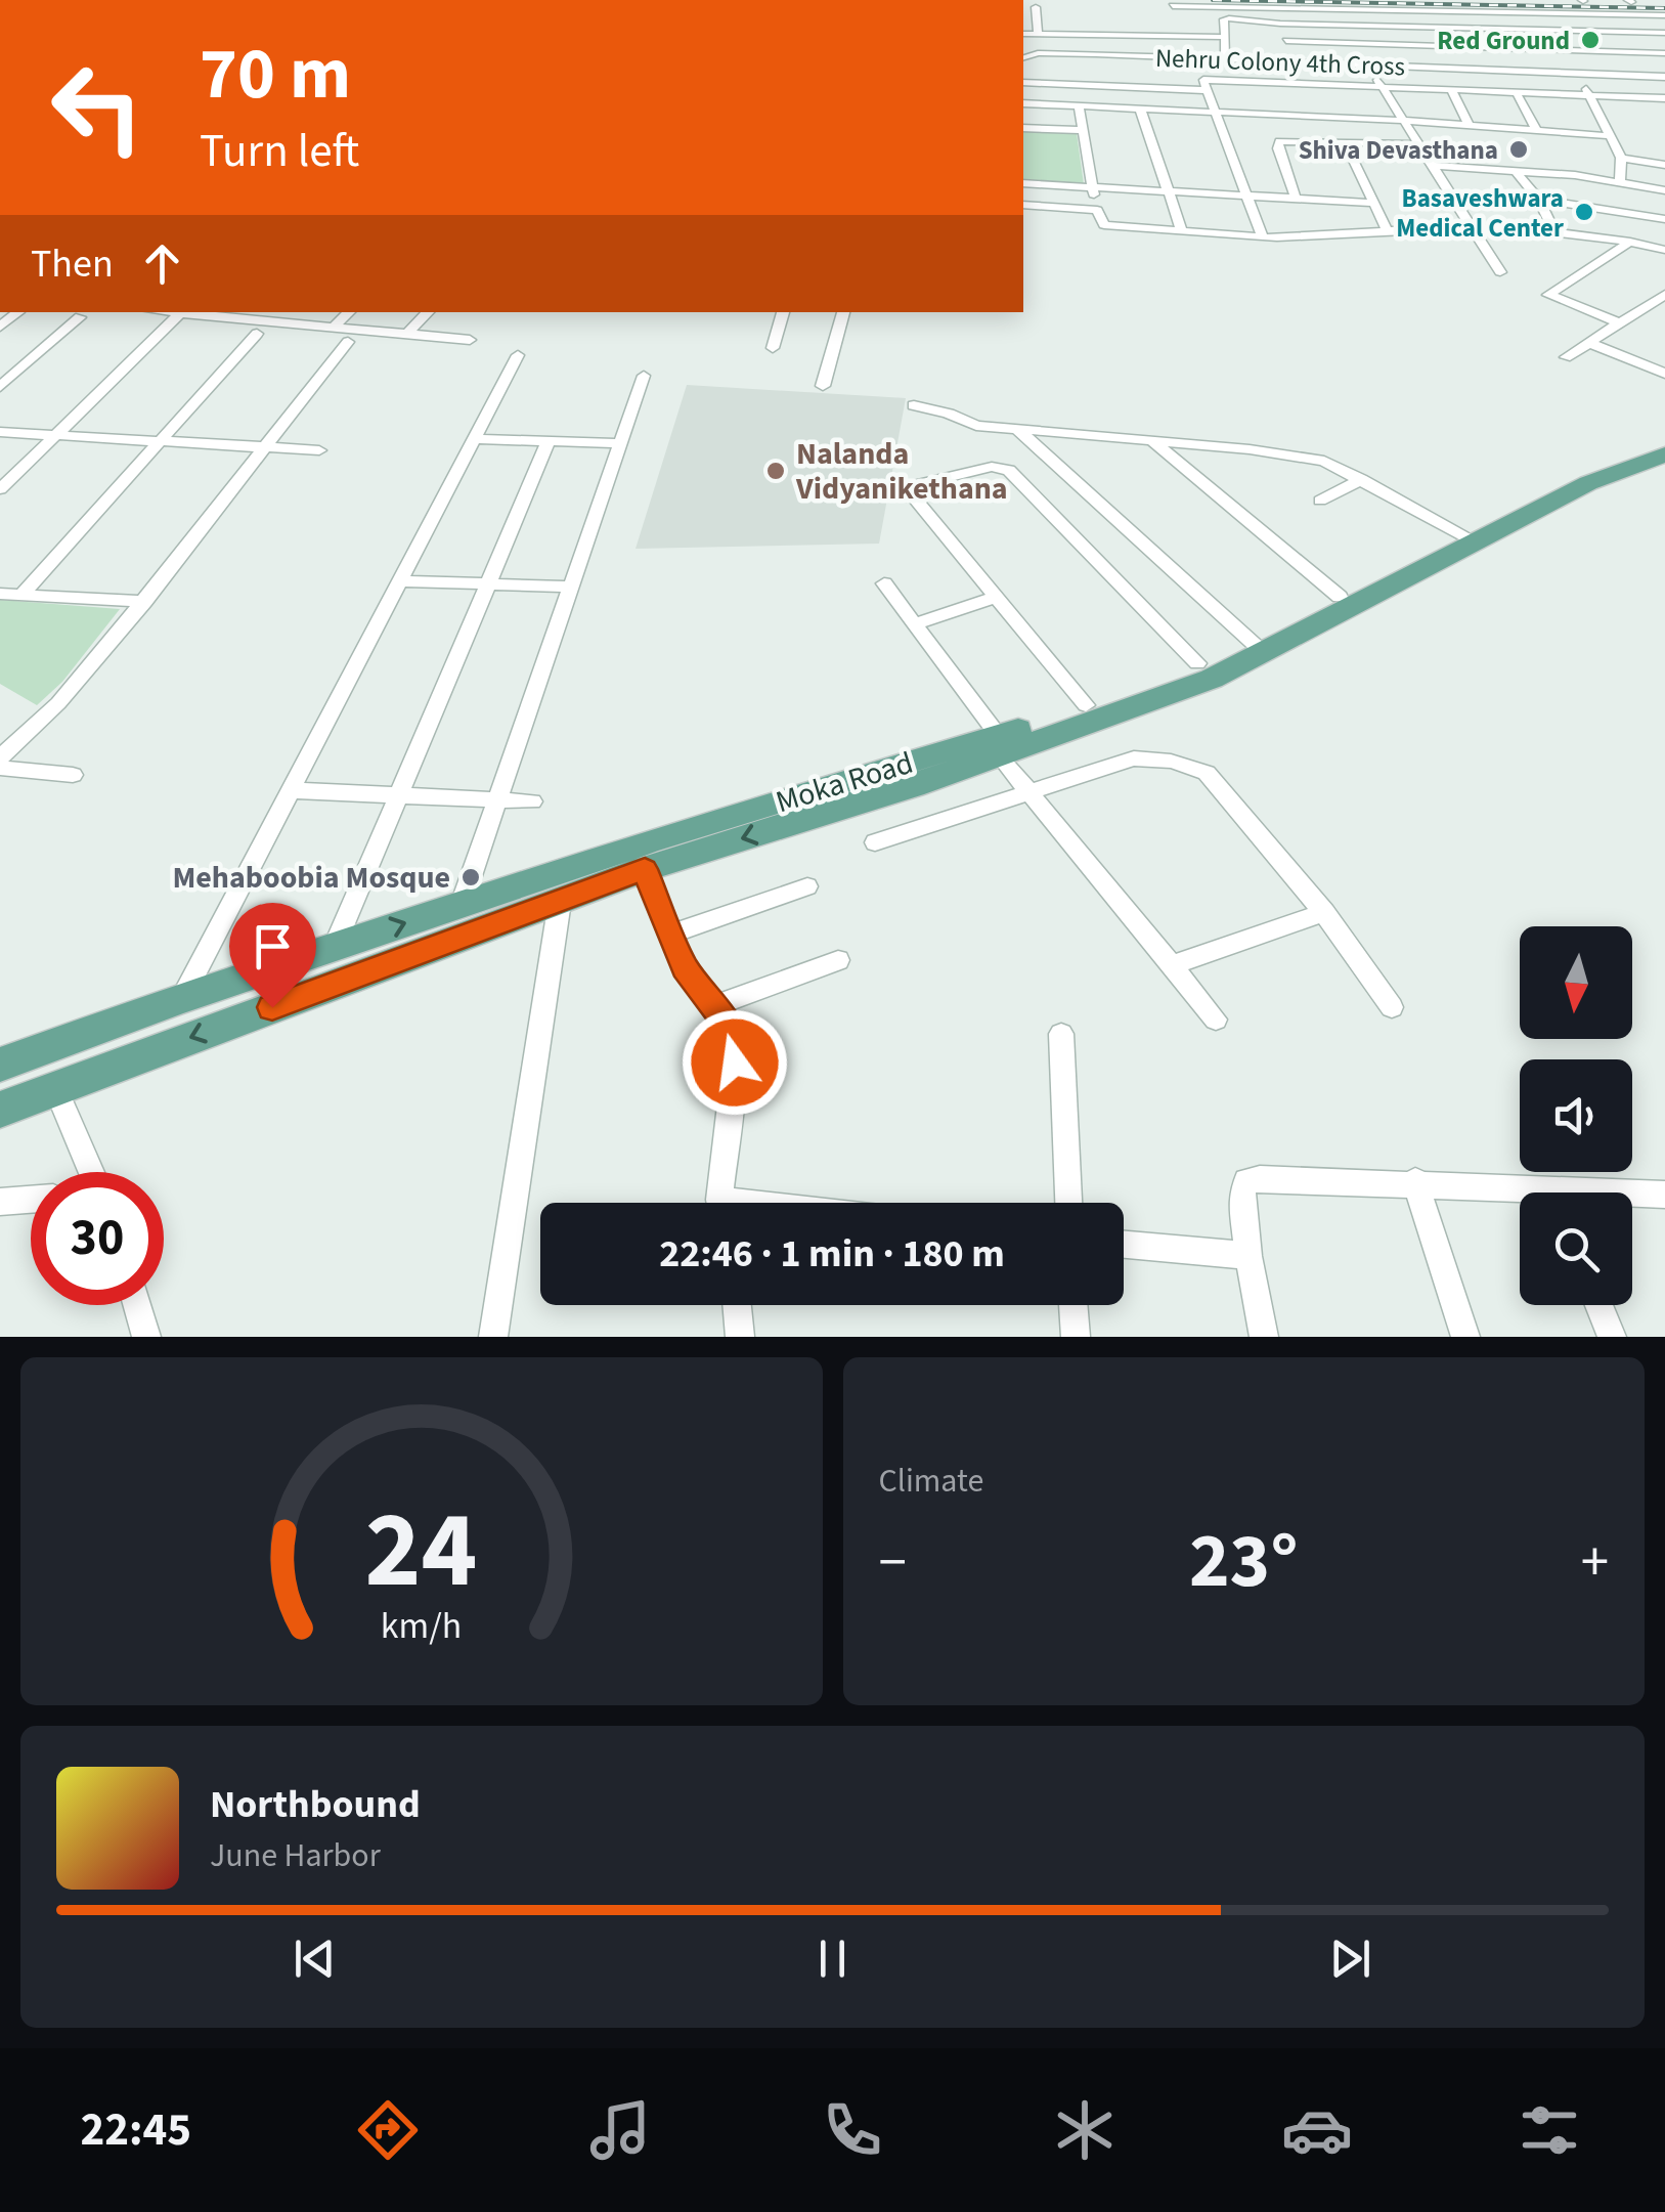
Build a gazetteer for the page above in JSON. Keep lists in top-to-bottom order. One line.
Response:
{"streets":{"main road":["Moka Road"],"street":["Nehru Colony 4th Cross"]},"places":["Red Ground","Shiva Devasthana","Basaveshwara Medical Center","Nalanda Vidyanikethana","Mehaboobia Mosque"],"north":"bottom","page":{"turn":["70 m","Turn left"],"then":"Then","limit":"30","trip":"22:46 · 1 min · 180 m","tile":"Climate","heat":["−","23°","+"],"song":["Northbound","June Harbor"],"tabs":"22:45","gauge":["24","km/h"]}}
